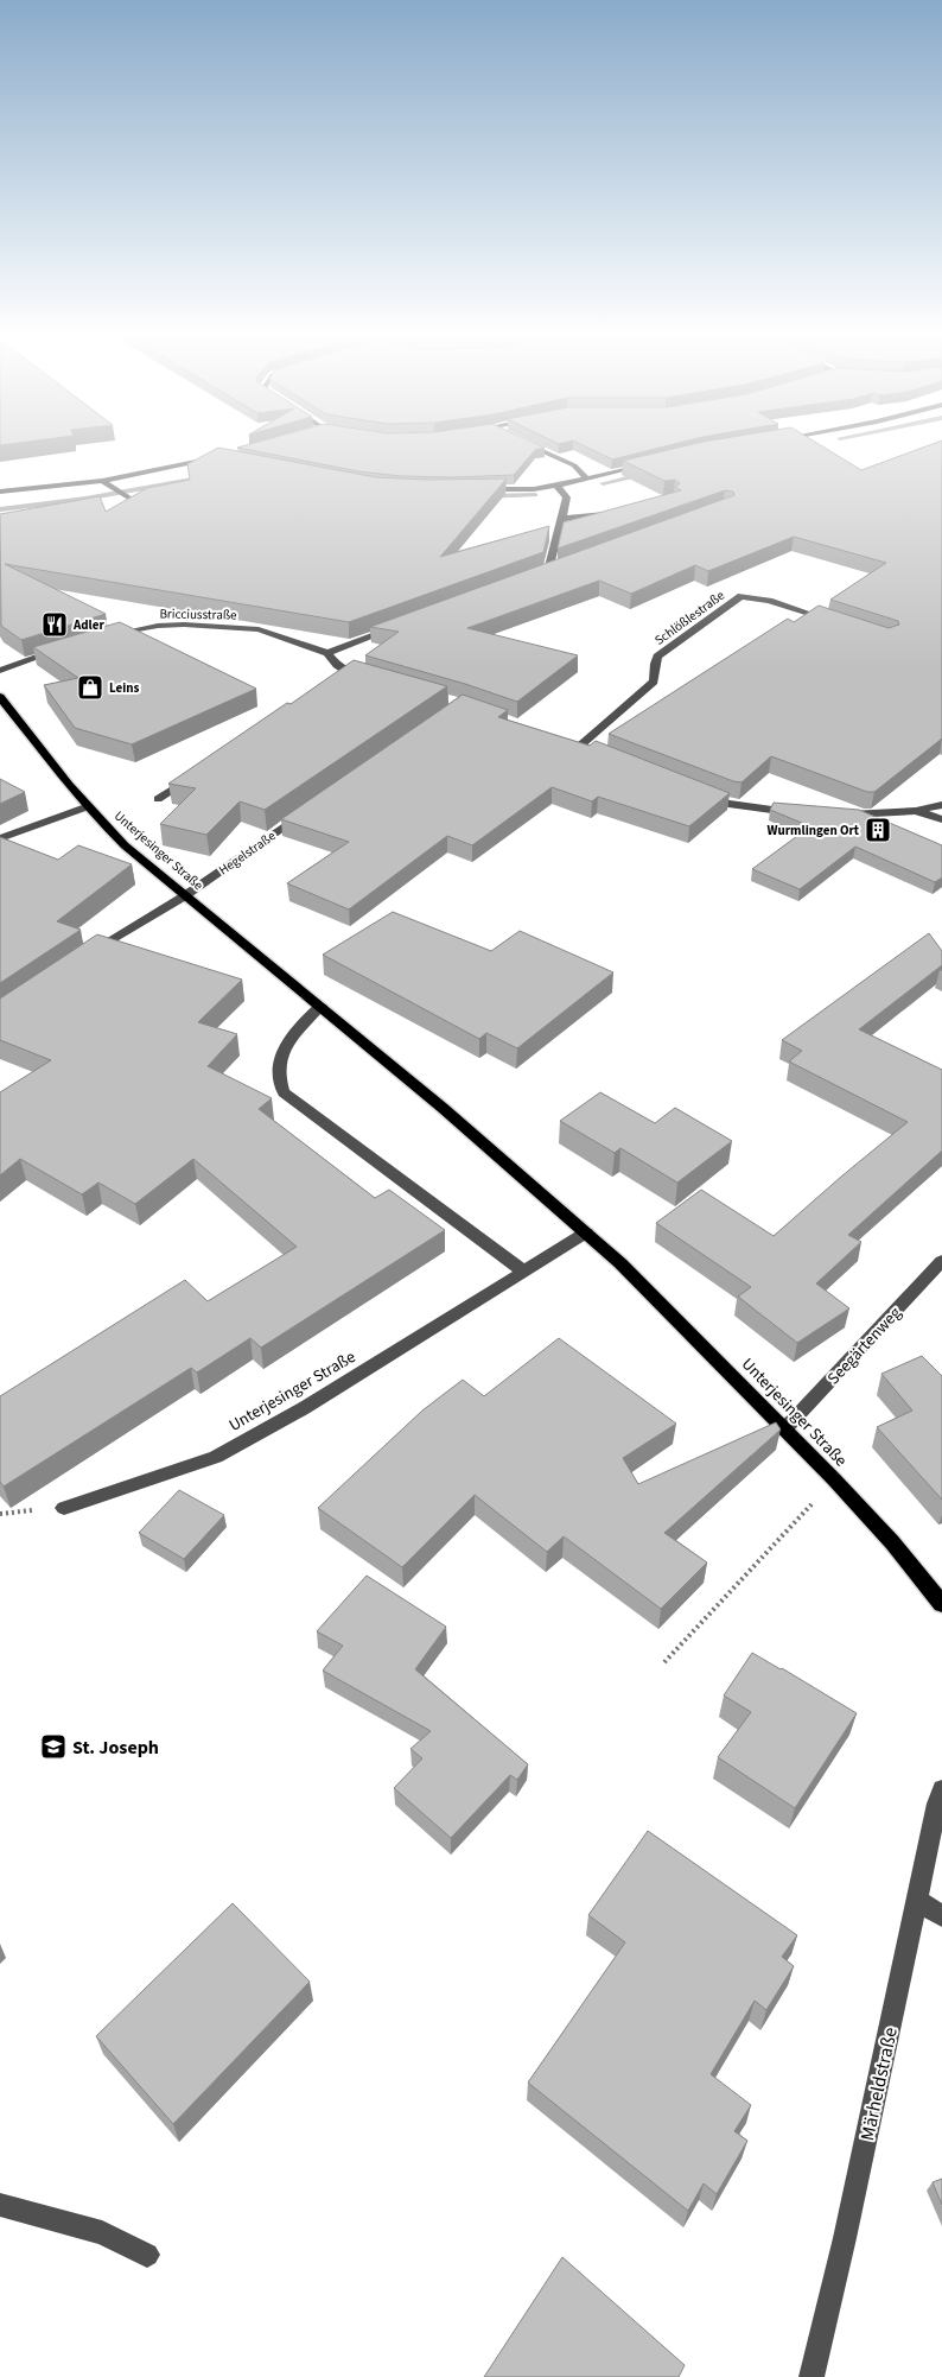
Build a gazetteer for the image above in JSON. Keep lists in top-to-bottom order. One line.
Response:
{"streets":{"main road":["Unterjesinger Straße"],"street":["Bricciusstraße","Schlößlestraße","Hegelstraße","Seegärtenweg","Märheldstraße"]},"crossings":[["Unterjesinger Straße","Hegelstraße"],["Unterjesinger Straße","Seegärtenweg"]],"places":{"restaurant":["Adler"],"shop":["Leins"],"building":["Wurmlingen Ort"],"school or university":["St. Joseph"]}}
